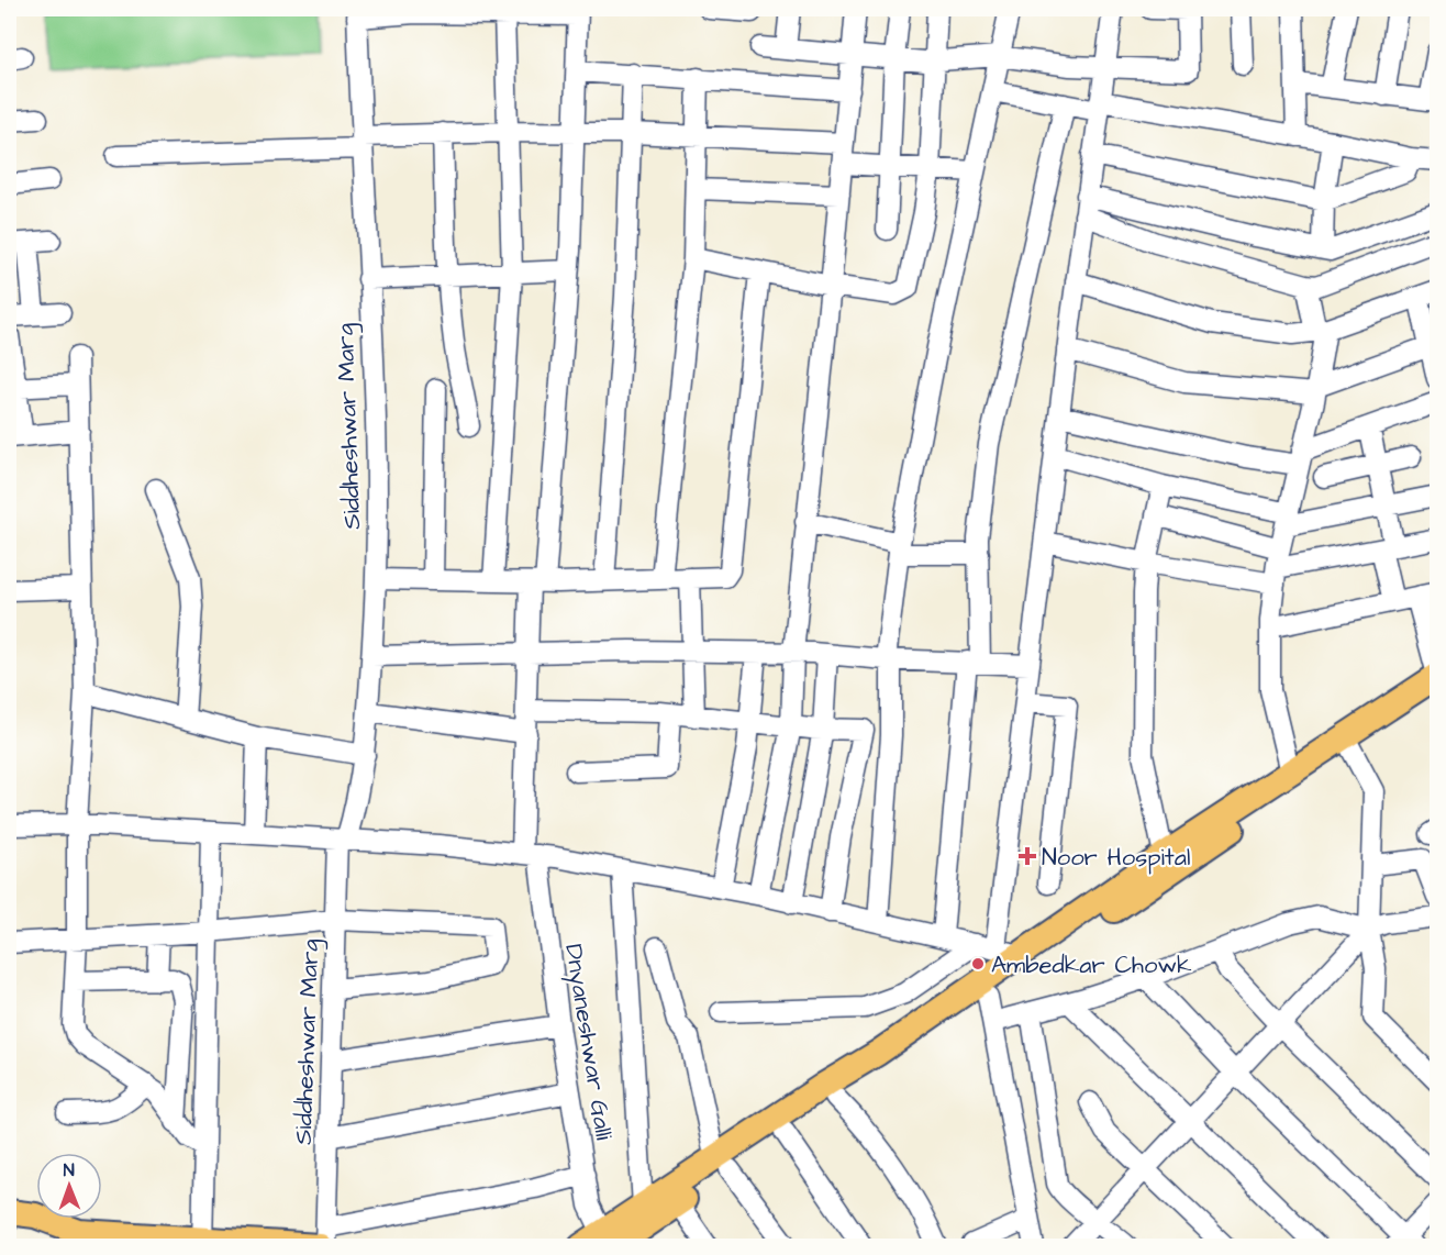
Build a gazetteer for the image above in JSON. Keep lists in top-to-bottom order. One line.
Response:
{"streets":{"street":["Siddheshwar Marg","Dnyaneshwar Galli"]},"places":{"health":["Noor Hospital"],"other":["Ambedkar Chowk"]},"north":"top"}
